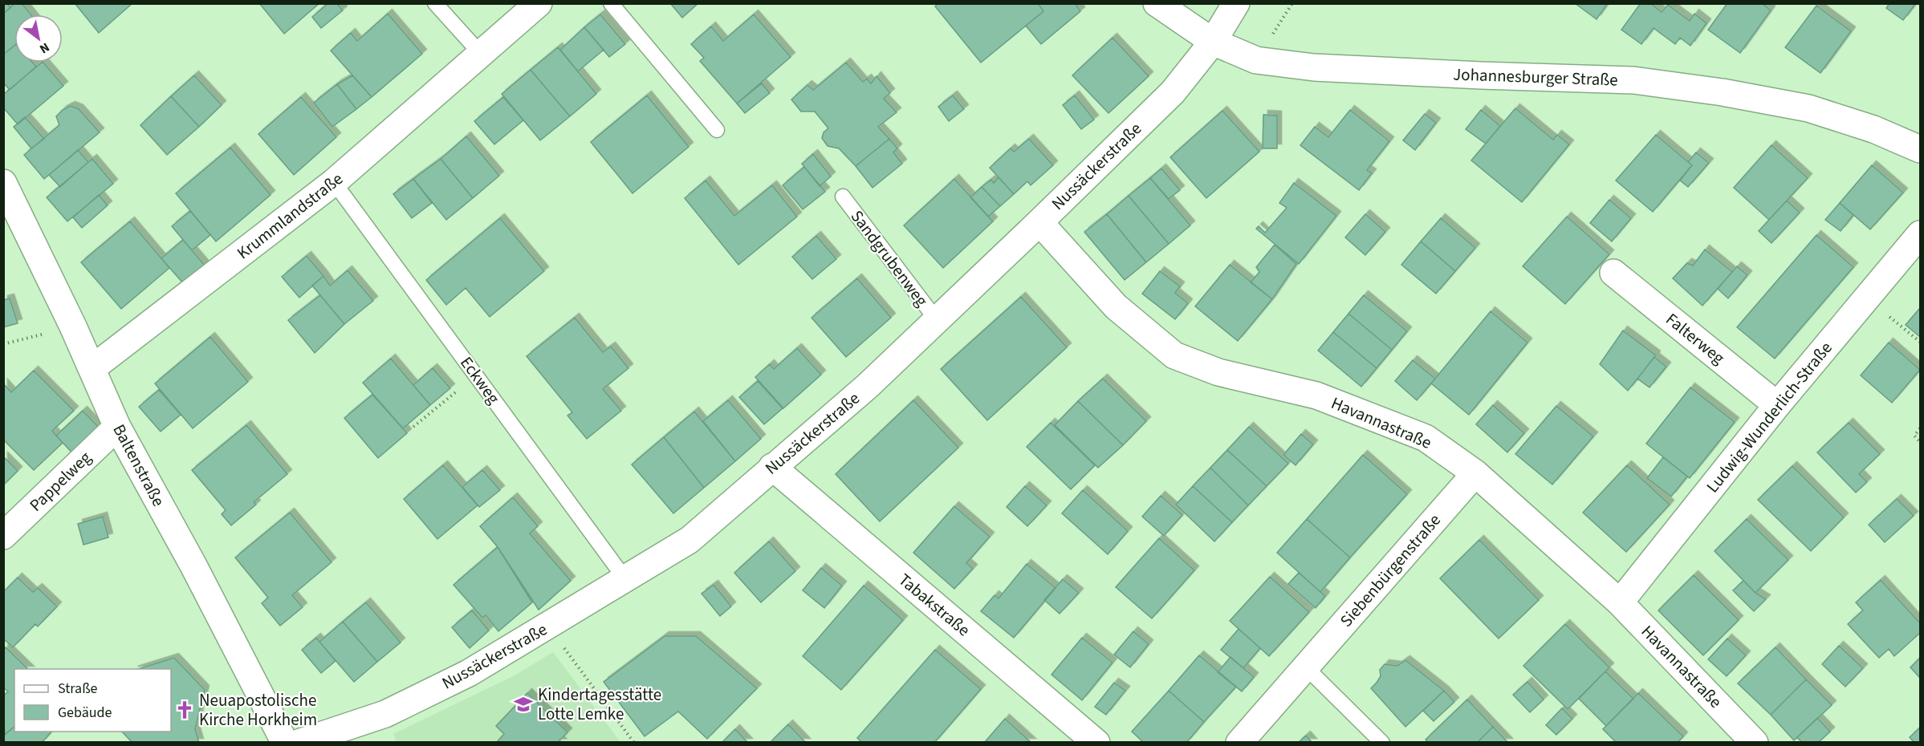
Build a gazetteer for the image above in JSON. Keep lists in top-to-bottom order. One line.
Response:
{"streets":{"street":["Johannesburger Straße","Nussäckerstraße","Krummlandstraße","Falterweg","Ludwig-Wunderlich-Straße","Havannastraße","Baltenstraße","Pappelweg","Siebenbürgenstraße","Tabakstraße"],"lane":["Sandgrubenweg","Eckweg"]},"crossings":[["Johannesburger Straße","Nussäckerstraße"],["Nussäckerstraße","Sandgrubenweg"],["Nussäckerstraße","Eckweg"],["Nussäckerstraße","Havannastraße"],["Nussäckerstraße","Tabakstraße"],["Krummlandstraße","Eckweg"],["Krummlandstraße","Baltenstraße"],["Falterweg","Ludwig-Wunderlich-Straße"],["Ludwig-Wunderlich-Straße","Havannastraße"],["Havannastraße","Siebenbürgenstraße"],["Baltenstraße","Pappelweg"]],"places":{"school or university":["Kindertagesstätte Lotte Lemke"],"church":["Neuapostolische Kirche Horkheim"]},"legend":["Straße","Gebäude"],"north":"bottom right"}
